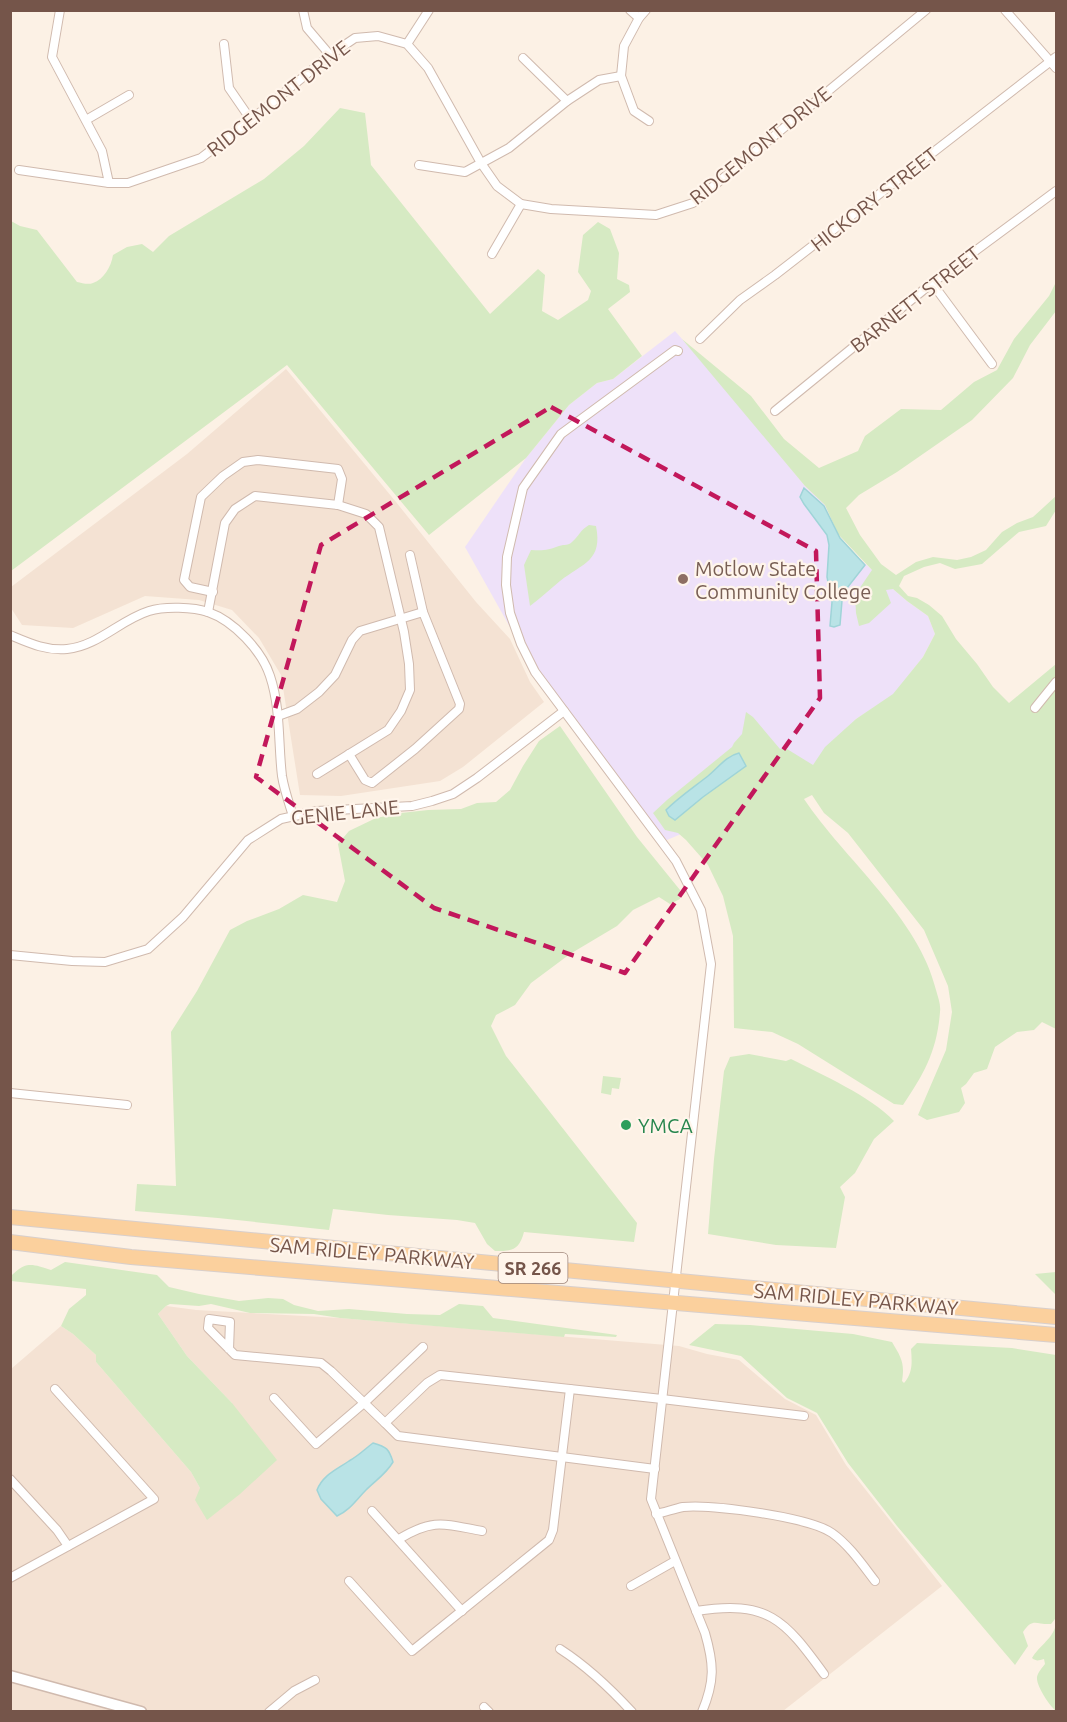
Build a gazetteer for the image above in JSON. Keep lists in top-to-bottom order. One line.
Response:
{"streets":{"main road":["SAM RIDLEY PARKWAY","SR 266"],"street":["RIDGEMONT DRIVE","HICKORY STREET","BARNETT STREET","GENIE LANE"]},"places":["Motlow State Community College","YMCA"]}
